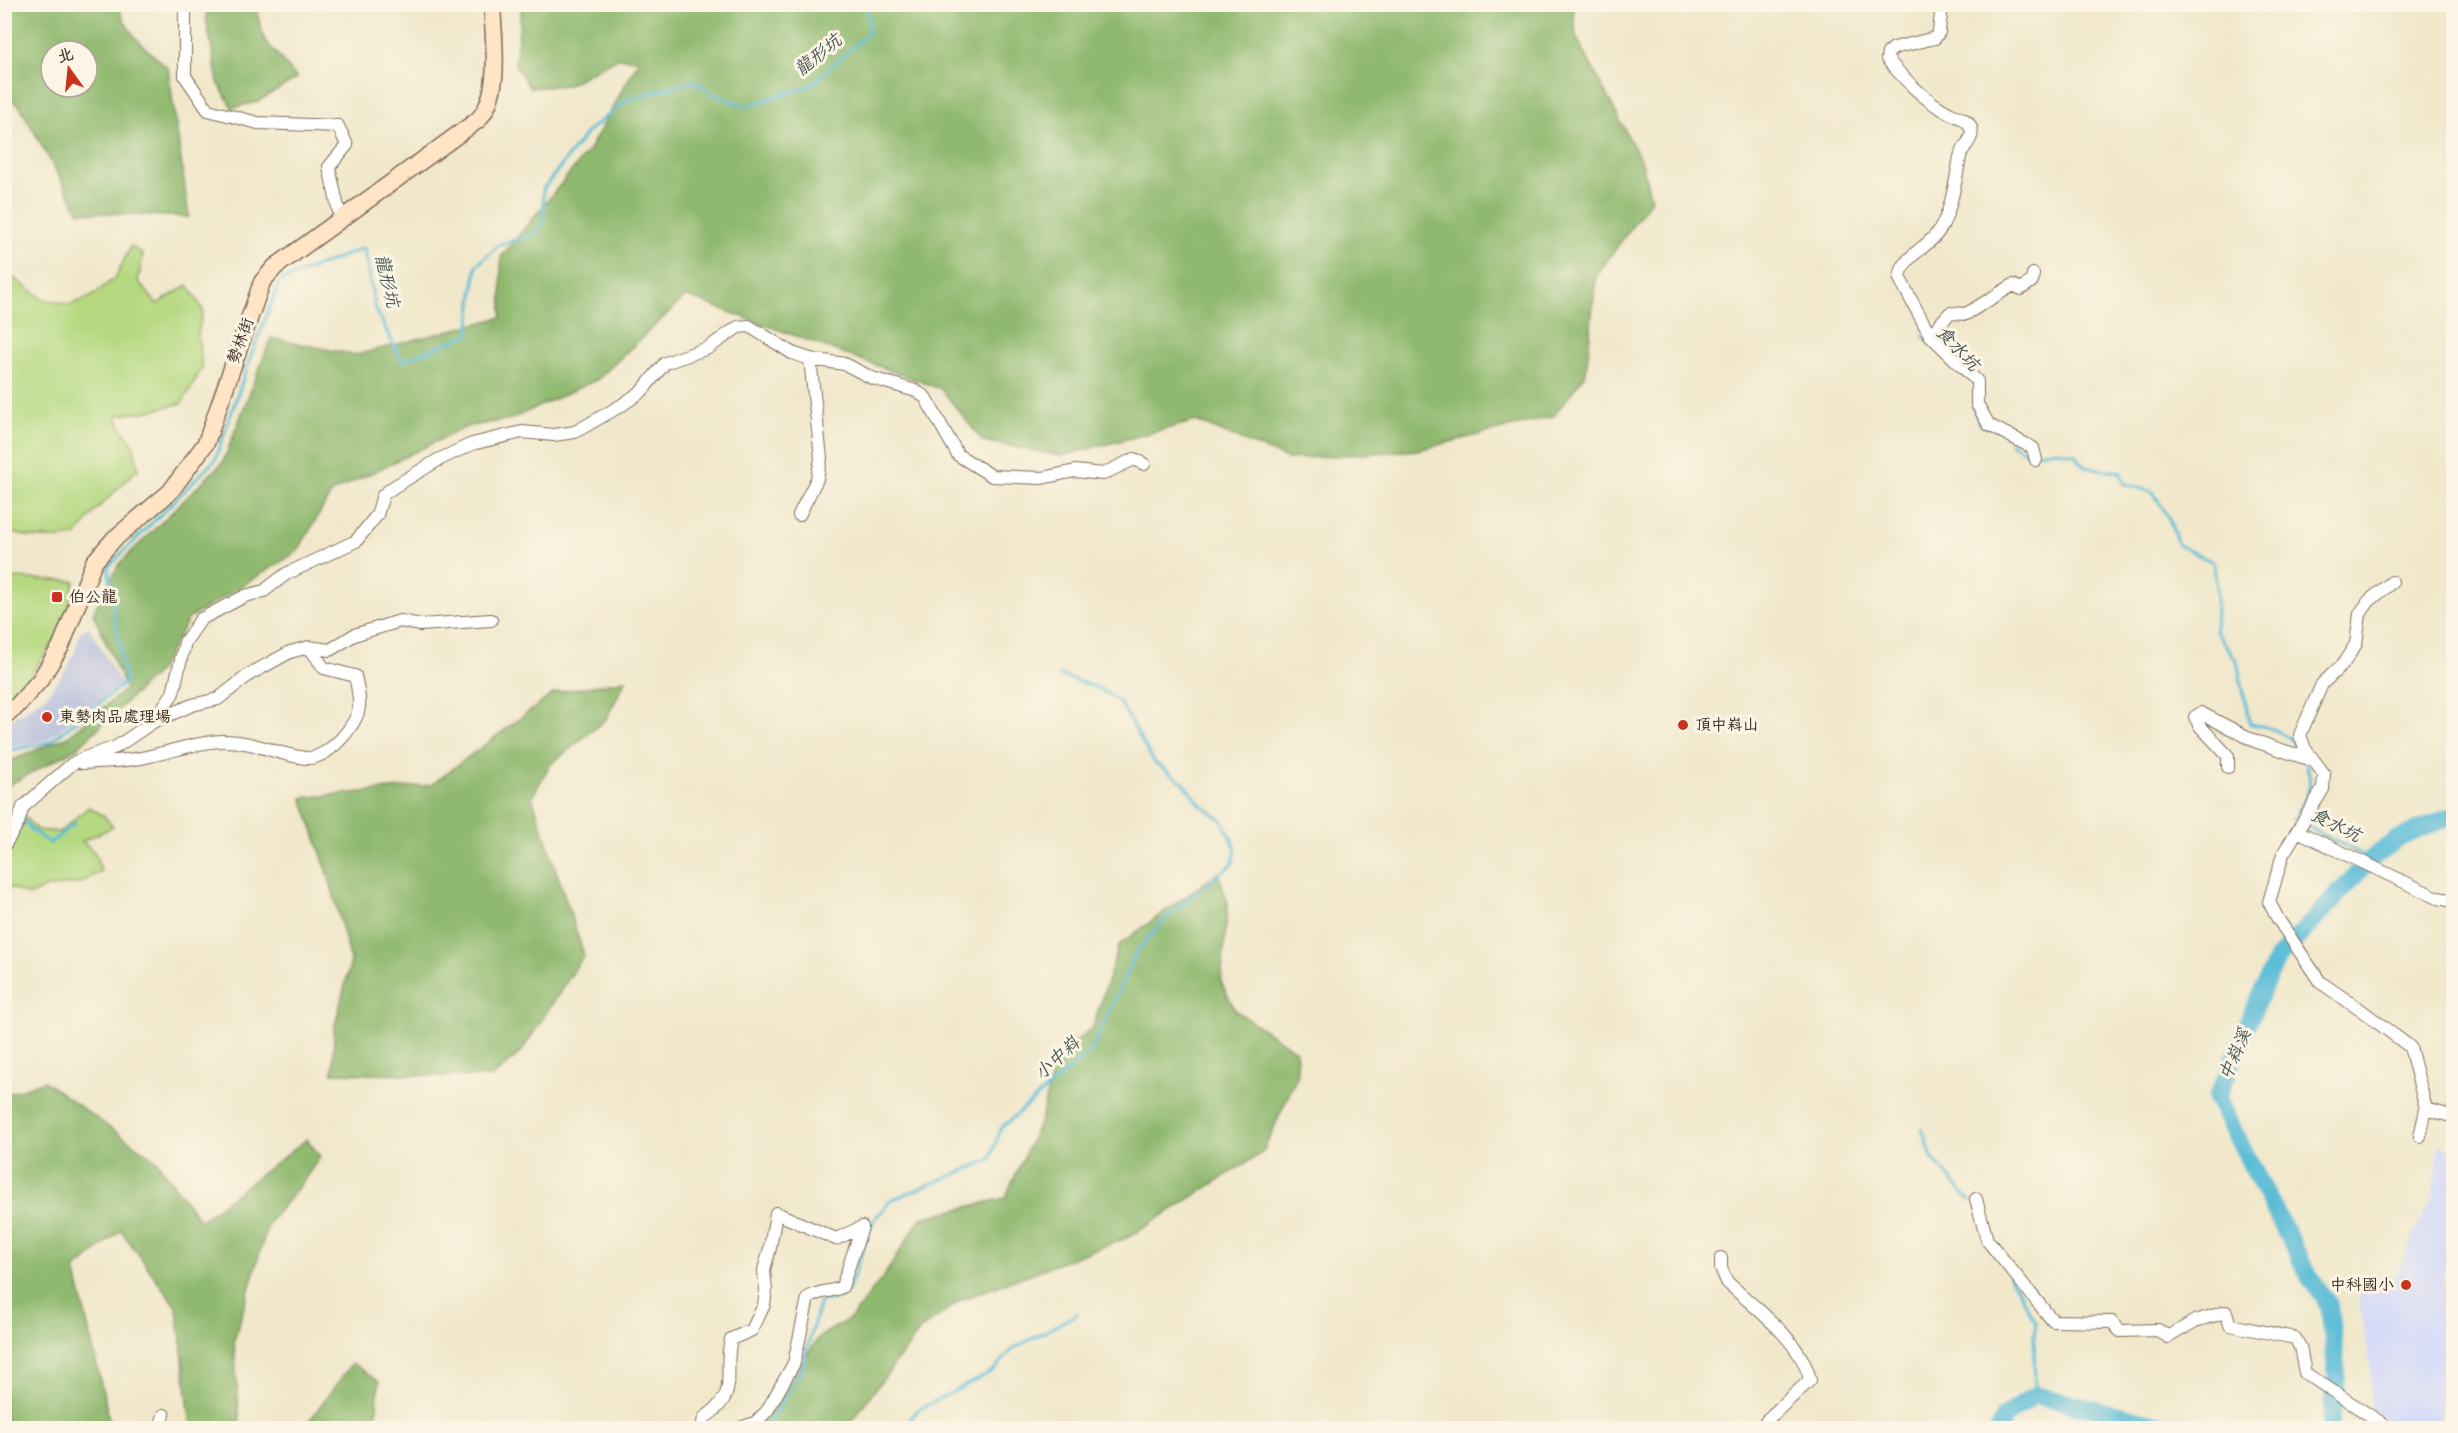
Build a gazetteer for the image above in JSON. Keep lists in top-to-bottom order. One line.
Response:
{"streets":{"street":["勢林街"]},"water":["龍形坑","食水坑","中嵙溪","小中嵙"],"places":{"transit":["伯公龍"],"other":["東勢肉品處理場","頂中嵙山","中科國小"]},"north":"top"}
